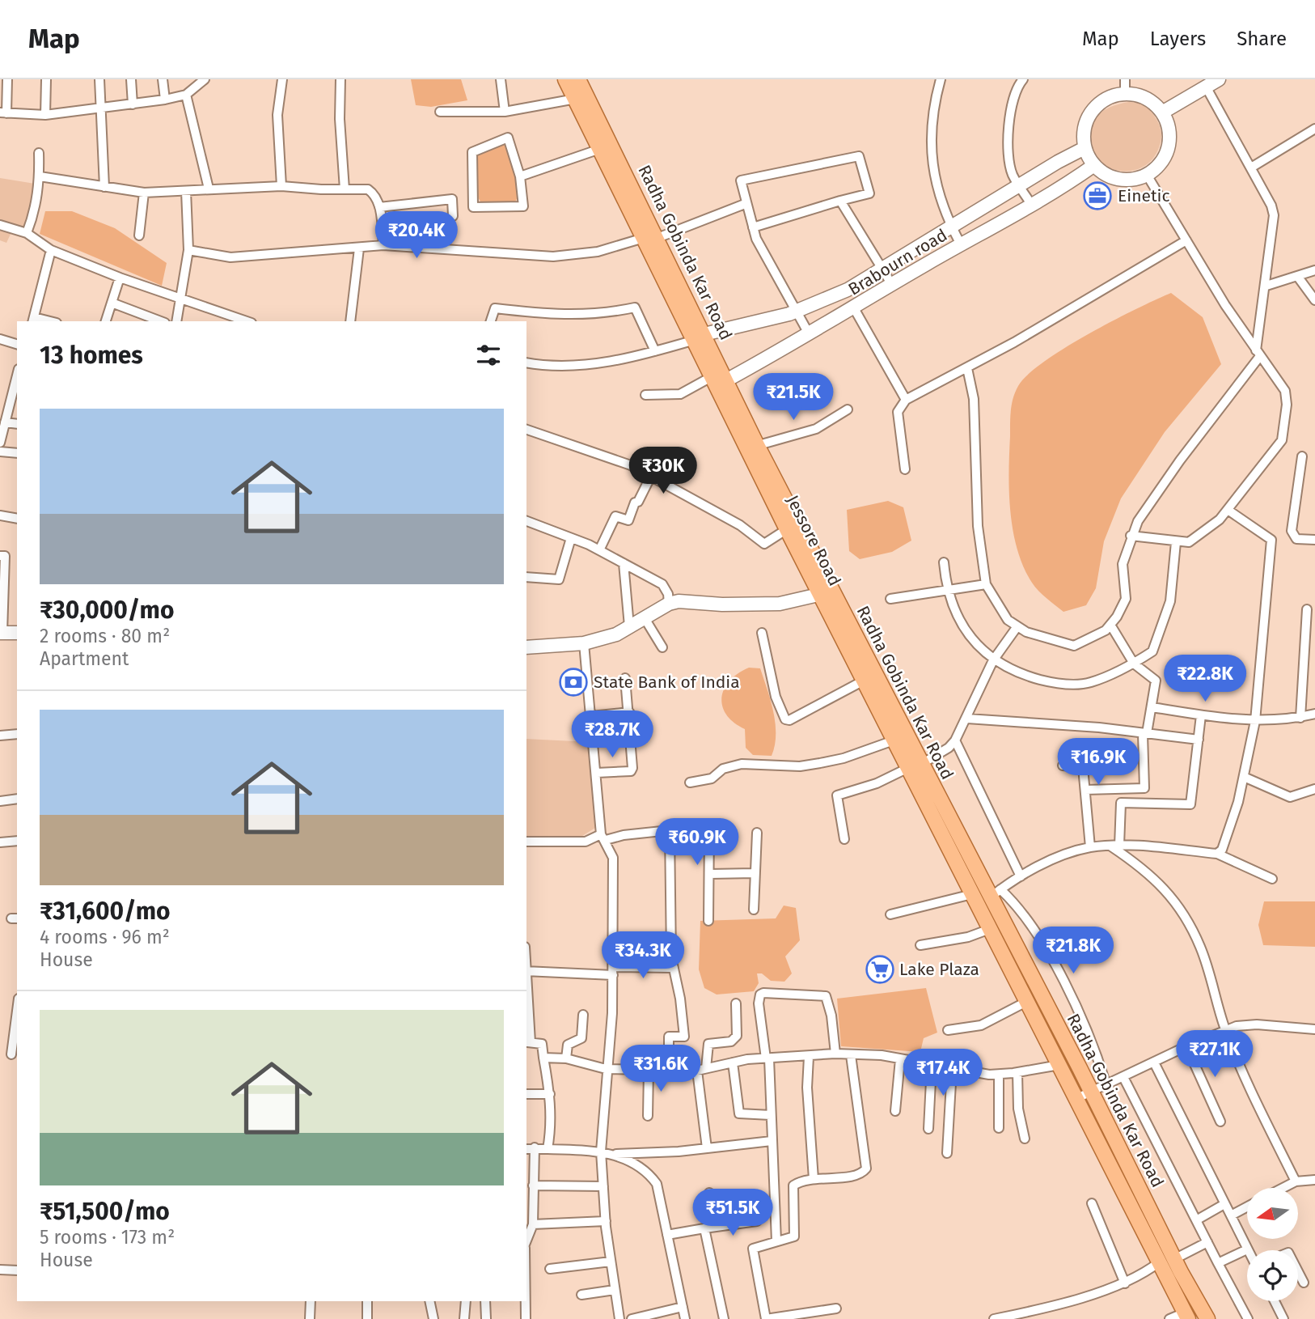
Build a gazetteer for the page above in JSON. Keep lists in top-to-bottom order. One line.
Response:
{"streets":{"main road":["Radha Gobinda Kar Road","Jessore Road"],"street":["Brabourn road"]},"crossings":[["Radha Gobinda Kar Road","Brabourn road"],["Radha Gobinda Kar Road","Jessore Road"],["Brabourn road","Jessore Road"]],"places":{"office":["Einetic"],"bank":["State Bank of India"],"supermarket":["Lake Plaza"]},"north":"left","page":{"header":"Map","nav":["Map","Layers","Share"],"price":["₹20.4K","₹21.5K","₹30K","₹22.8K","₹28.7K","₹16.9K","₹60.9K","₹21.8K","₹34.3K","₹27.1K","₹31.6K","₹17.4K","₹51.5K"],"heading":"13 homes","list":[{"name":"₹30,000/mo","note":"2 rooms · 80 m² · Apartment"},{"name":"₹31,600/mo","note":"4 rooms · 96 m² · House"},{"name":"₹51,500/mo","note":"5 rooms · 173 m² · House"}]}}
